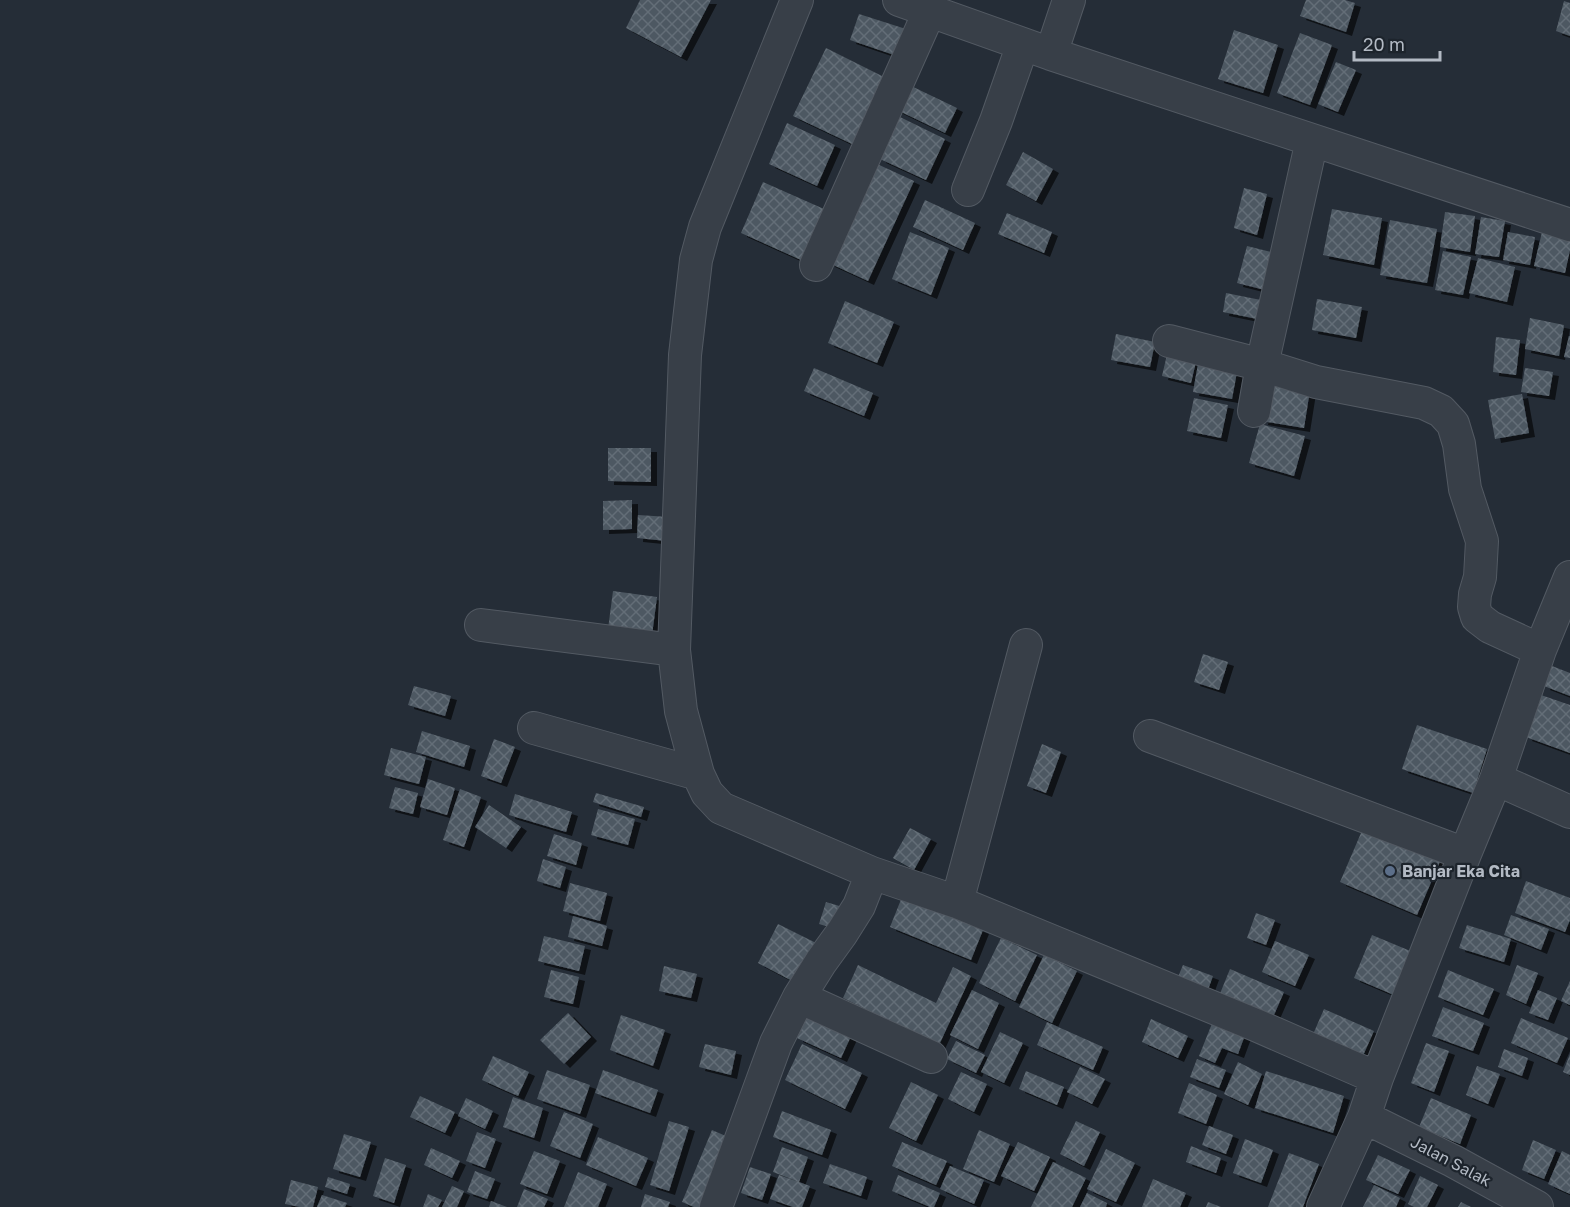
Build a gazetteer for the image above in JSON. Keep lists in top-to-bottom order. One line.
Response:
{"streets":{"street":["Jalan Salak"]},"places":["Banjar Eka Cita"],"scale_bar":"20 m"}
